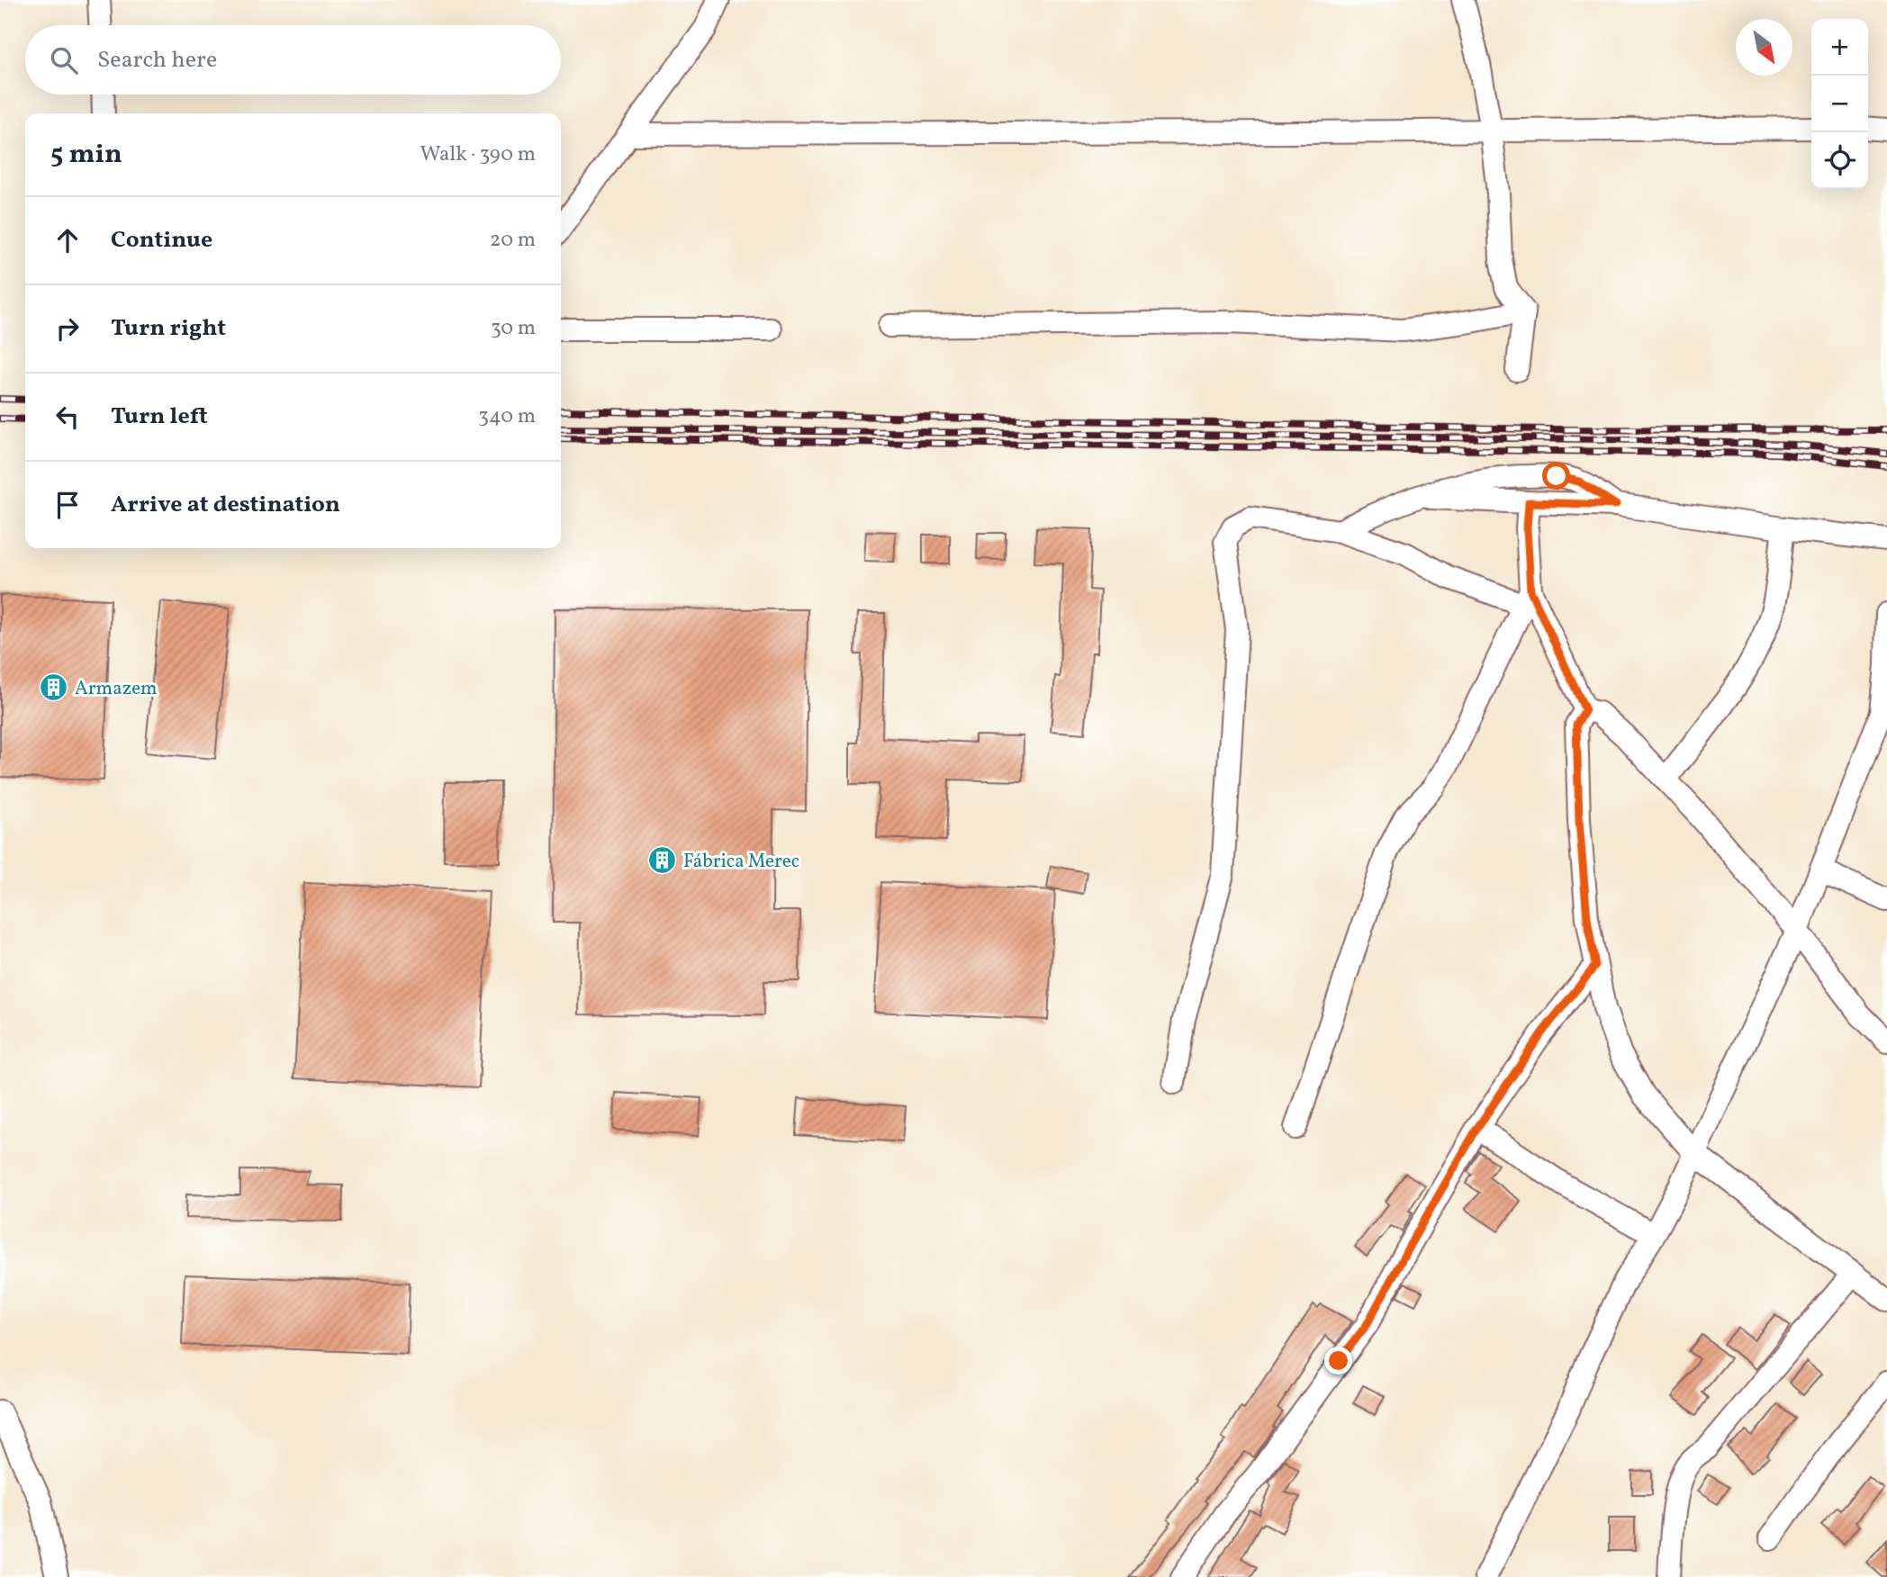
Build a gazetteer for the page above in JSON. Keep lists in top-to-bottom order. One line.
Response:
{"places":{"building":["Armazem","Fábrica Merec"]},"north":"bottom right","page":{"map_buttons":["+","−"],"search":"Search here","heading":["5 min","Walk · 390 m"],"list":[["Continue","20 m"],["Turn right","30 m"],["Turn left","340 m"],"Arrive at destination"]}}
